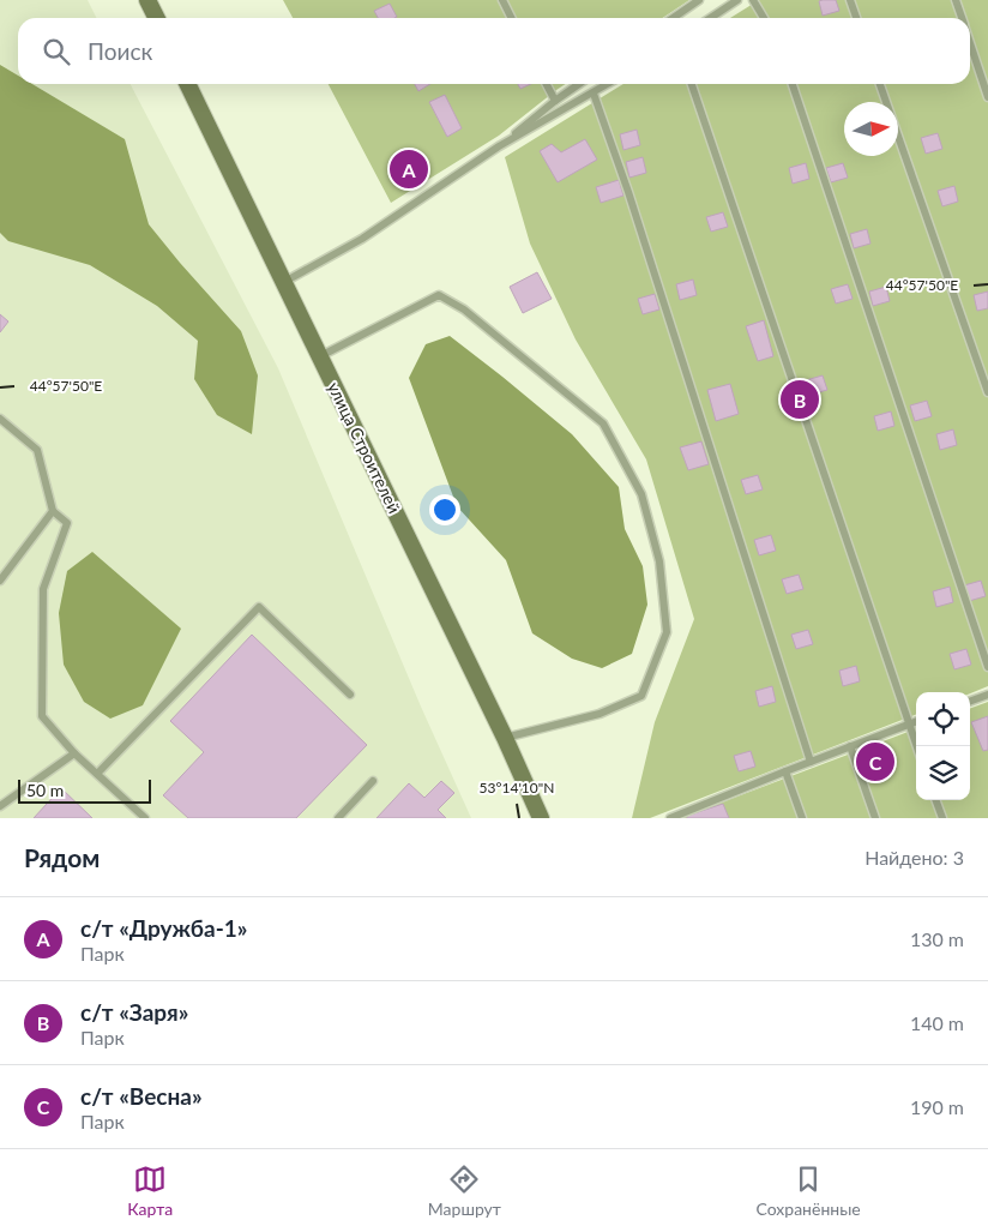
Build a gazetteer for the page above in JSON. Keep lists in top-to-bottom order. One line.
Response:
{"streets":{"main road":["улица Строителей"]},"scale_bar":"50 m","north":"right","page":{"search":"Поиск","pins":["A","B","C"],"scale":"50 m","heading":["Рядом","Найдено: 3"],"list":[{"mark":"A","name":"с/т «Дружба-1»","note":"Парк","value":"130 m"},{"mark":"B","name":"с/т «Заря»","note":"Парк","value":"140 m"},{"mark":"C","name":"с/т «Весна»","note":"Парк","value":"190 m"}],"nav":["Карта","Маршрут","Сохранённые"]},"coordinates":["44°57'50\"E","53°14'10\"N"]}
